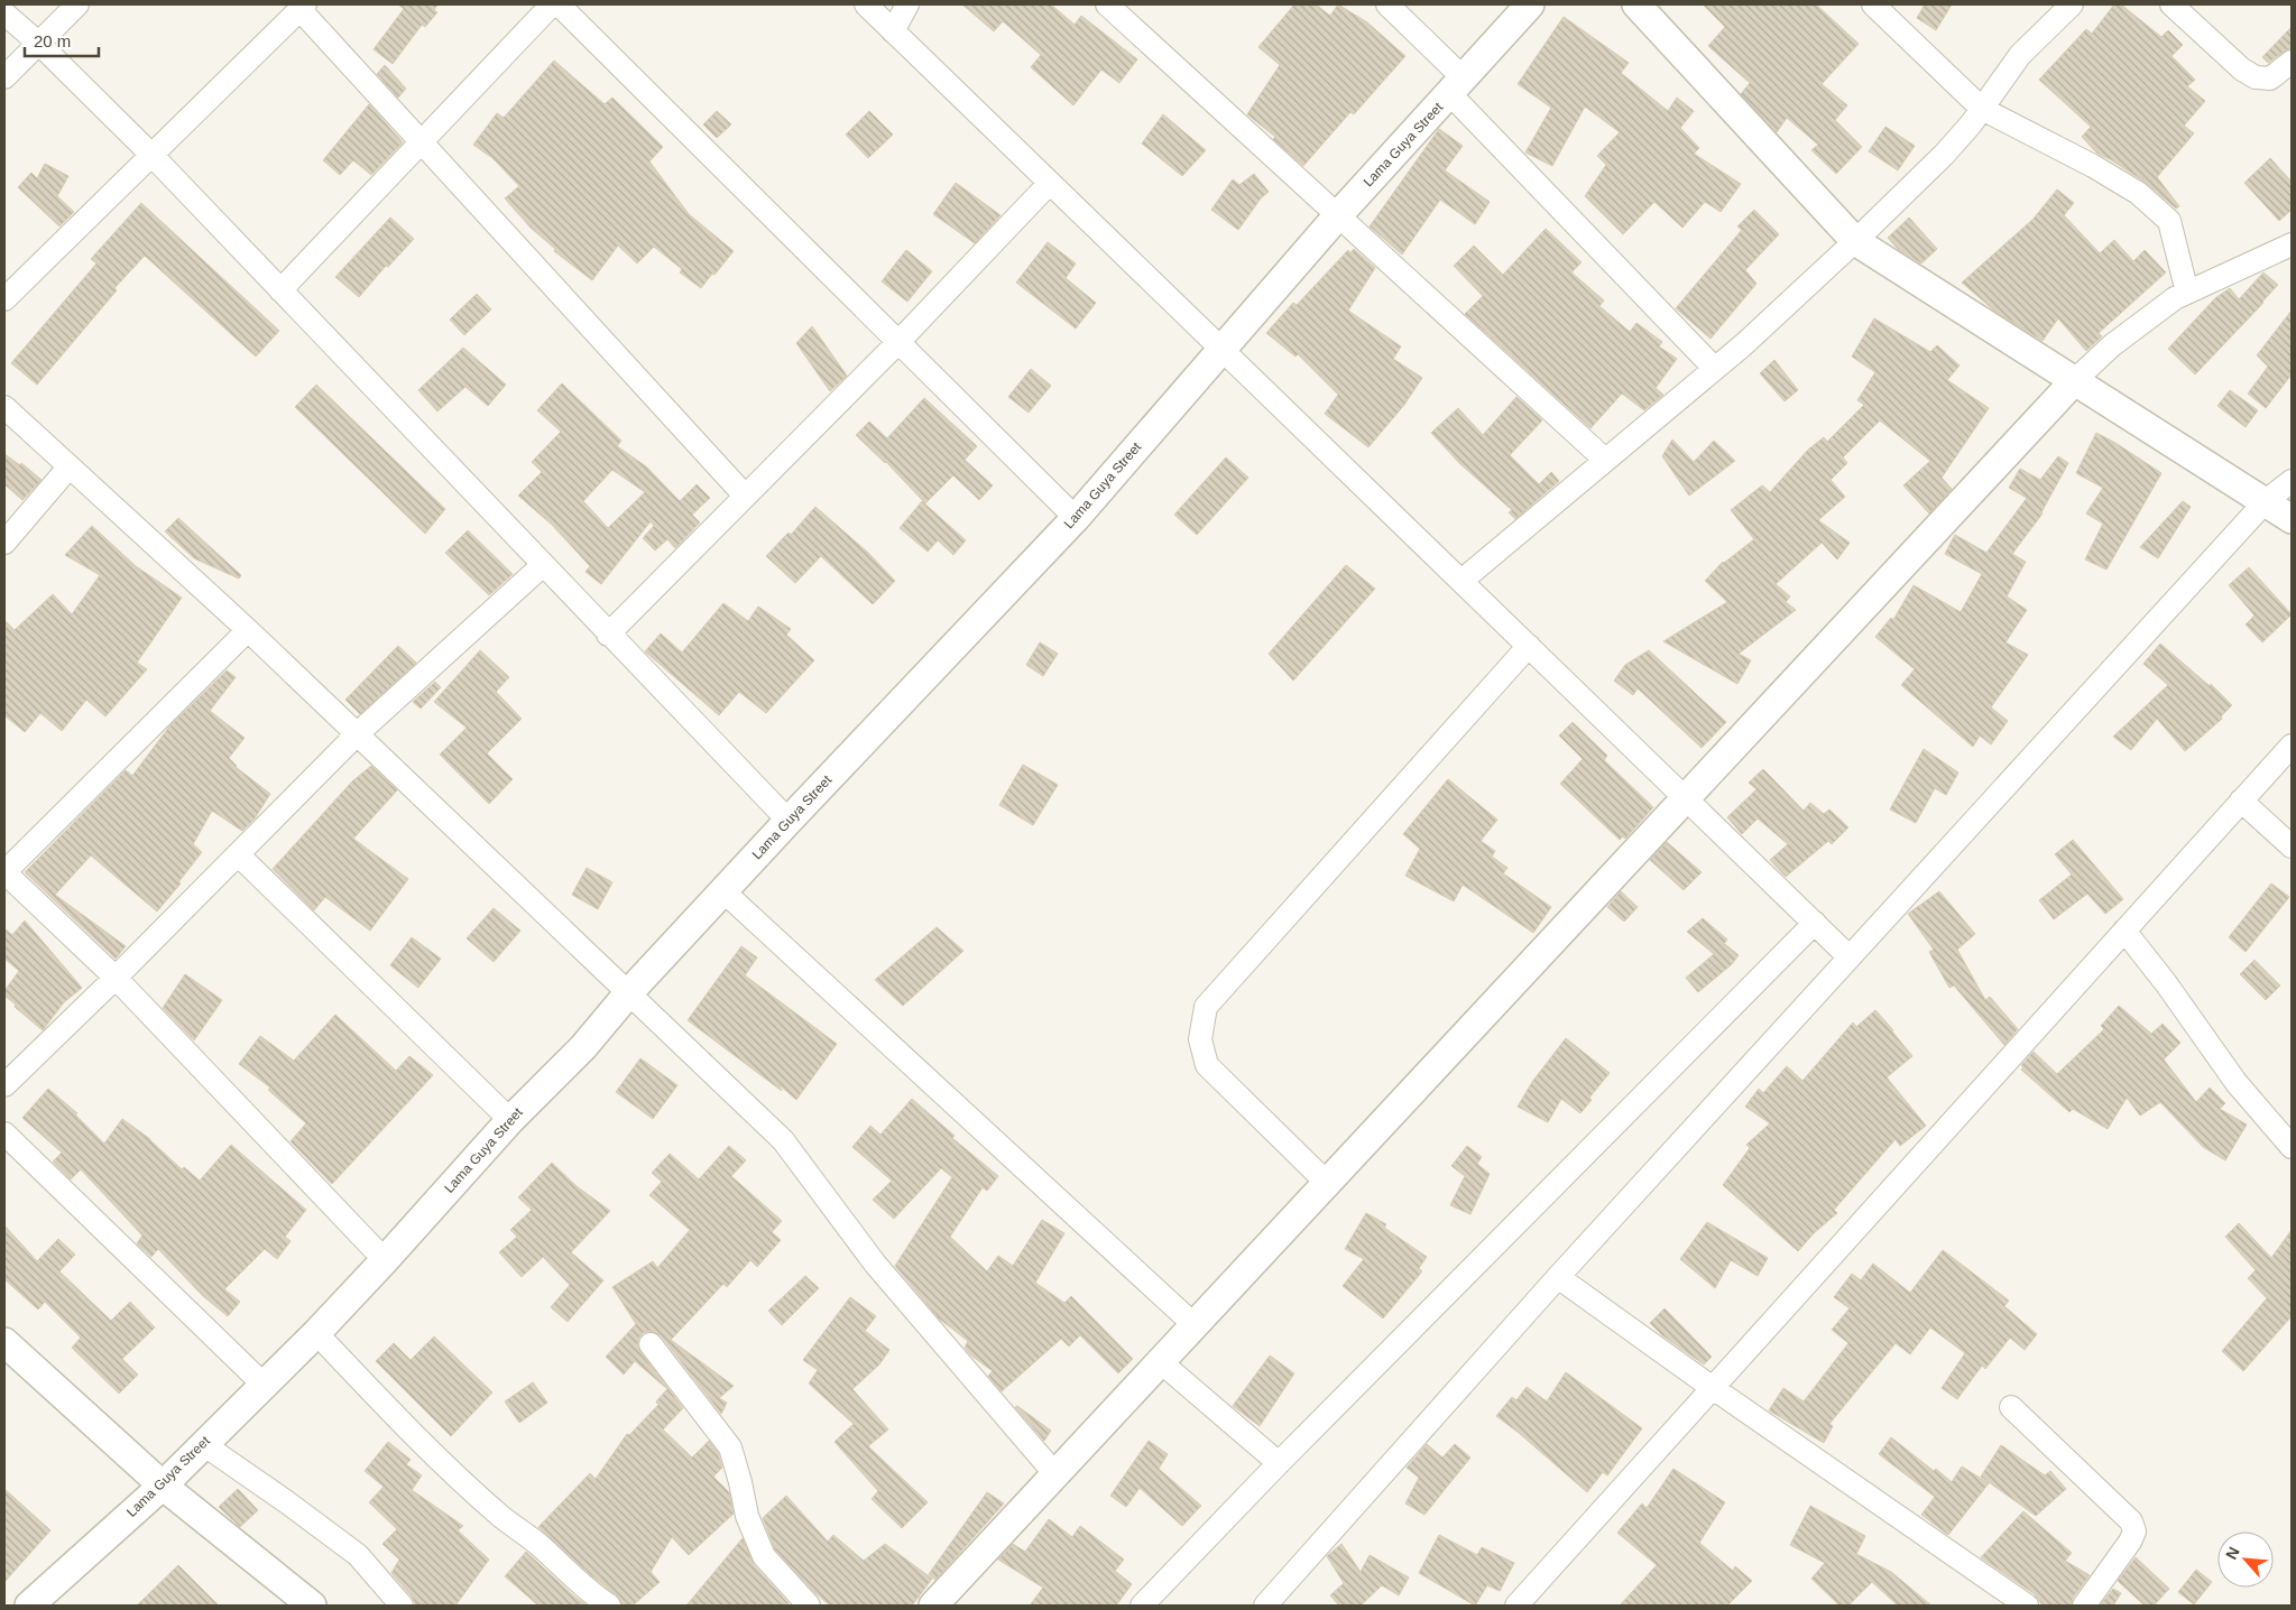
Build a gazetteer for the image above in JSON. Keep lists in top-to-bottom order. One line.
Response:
{"streets":{"street":["Lama Guya Street"]},"scale_bar":"20 m","north":"top left"}
